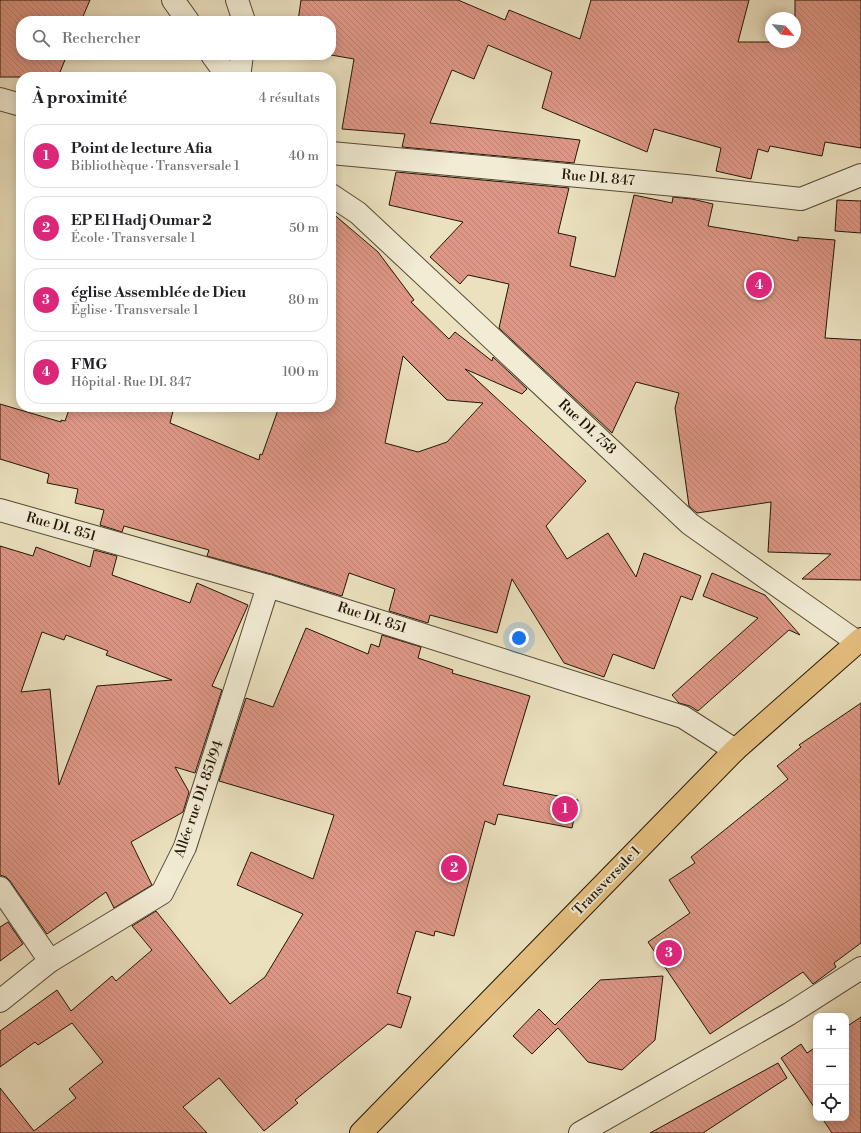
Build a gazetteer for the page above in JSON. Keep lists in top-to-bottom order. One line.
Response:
{"streets":{"main road":["Transversale 1"],"street":["Rue DI. 847","Rue DI. 758","Rue DI. 851","Allée rue DI. 851/94"]},"crossings":[["Rue DI. 758","Transversale 1"],["Rue DI. 851","Allée rue DI. 851/94"],["Rue DI. 851","Transversale 1"]],"north":"bottom right","page":{"search":"Rechercher","heading":["À proximité","4 résultats"],"list":[{"mark":"1","name":"Point de lecture Afia","note":"Bibliothèque · Transversale 1","value":"40 m"},{"mark":"2","name":"EP El Hadj Oumar 2","note":"École · Transversale 1","value":"50 m"},{"mark":"3","name":"église Assemblée de Dieu","note":"Église · Transversale 1","value":"80 m"},{"mark":"4","name":"FMG","note":"Hôpital · Rue DI. 847","value":"100 m"}],"pins":["4","1","2","3"],"map_buttons":["+","−"]}}
